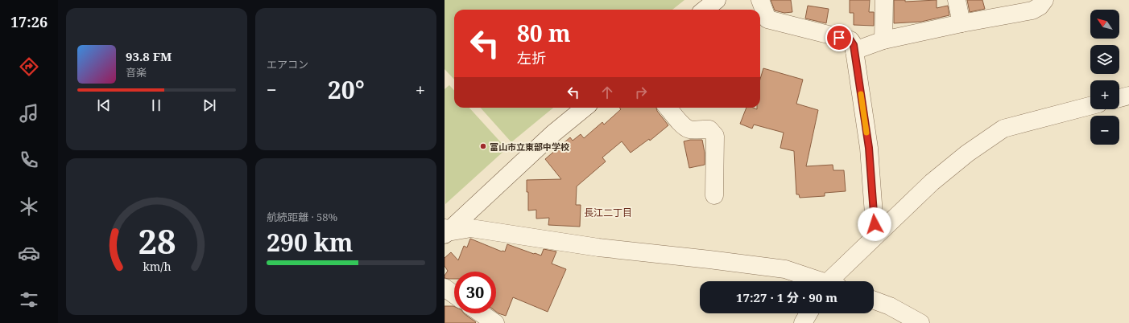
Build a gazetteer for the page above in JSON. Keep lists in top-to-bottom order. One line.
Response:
{"districts":["長江二丁目"],"places":["富山市立東部中学校"],"north":"top left","page":{"tabs":"17:26","tile":["エアコン",["航続距離 · 58%","290 km"]],"map_buttons":["+","−"],"turn":["80 m","左折"],"song":["93.8 FM","音楽"],"heat":["−","20°","+"],"limit":"30","trip":"17:27 · 1 分 · 90 m","gauge":["28","km/h"]}}
